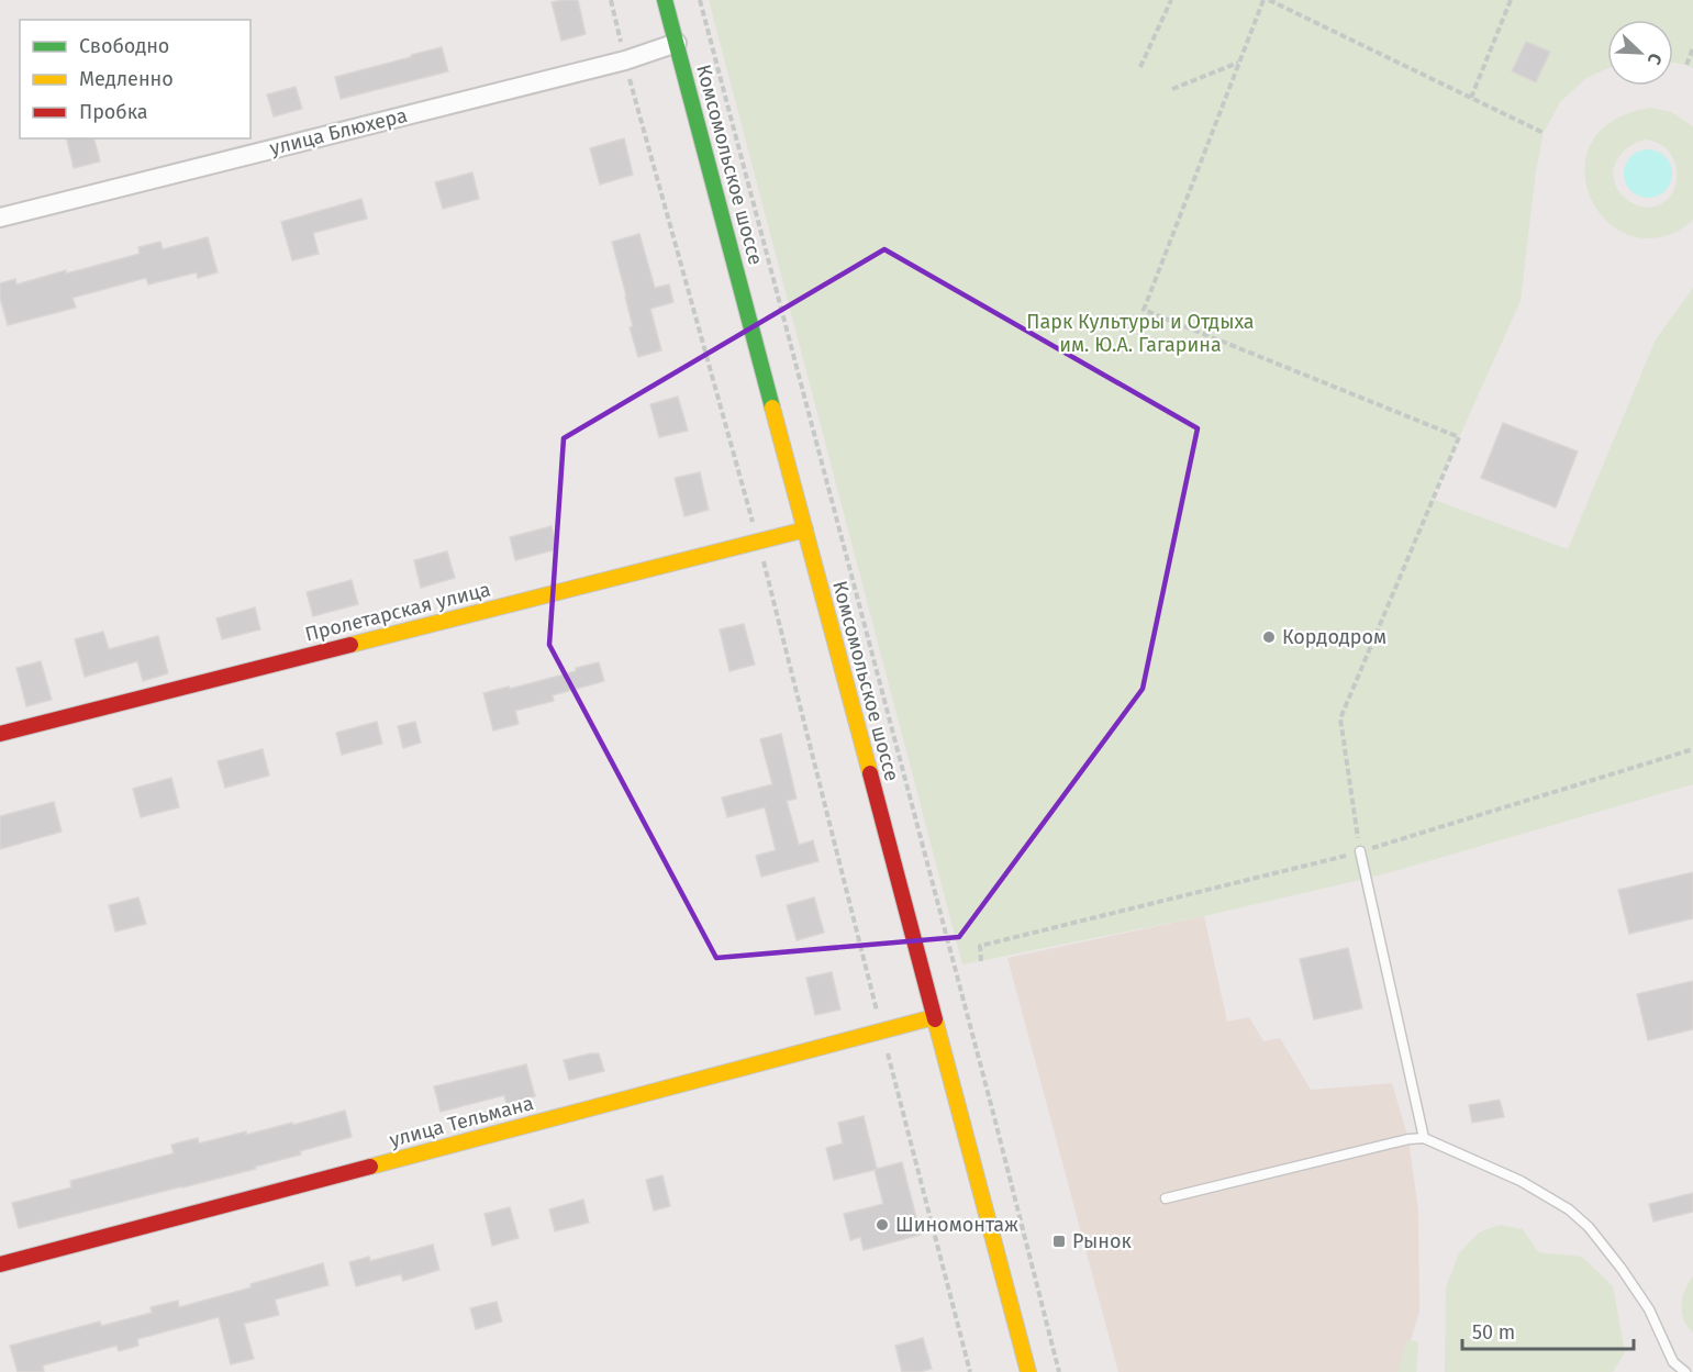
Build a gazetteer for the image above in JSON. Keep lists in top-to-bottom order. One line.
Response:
{"streets":{"street":["улица Блюхера","Комсомольское шоссе","Пролетарская улица","улица Тельмана"]},"crossings":[["улица Блюхера","Комсомольское шоссе"],["Комсомольское шоссе","Пролетарская улица"],["Комсомольское шоссе","улица Тельмана"]],"parks":["Парк Культуры и Отдыха им. Ю.А. Гагарина"],"places":{"other":["Кордодром","Шиномонтаж"],"transit":["Рынок"]},"legend":["Свободно","Медленно","Пробка"],"scale_bar":"50 m","north":"bottom right"}
